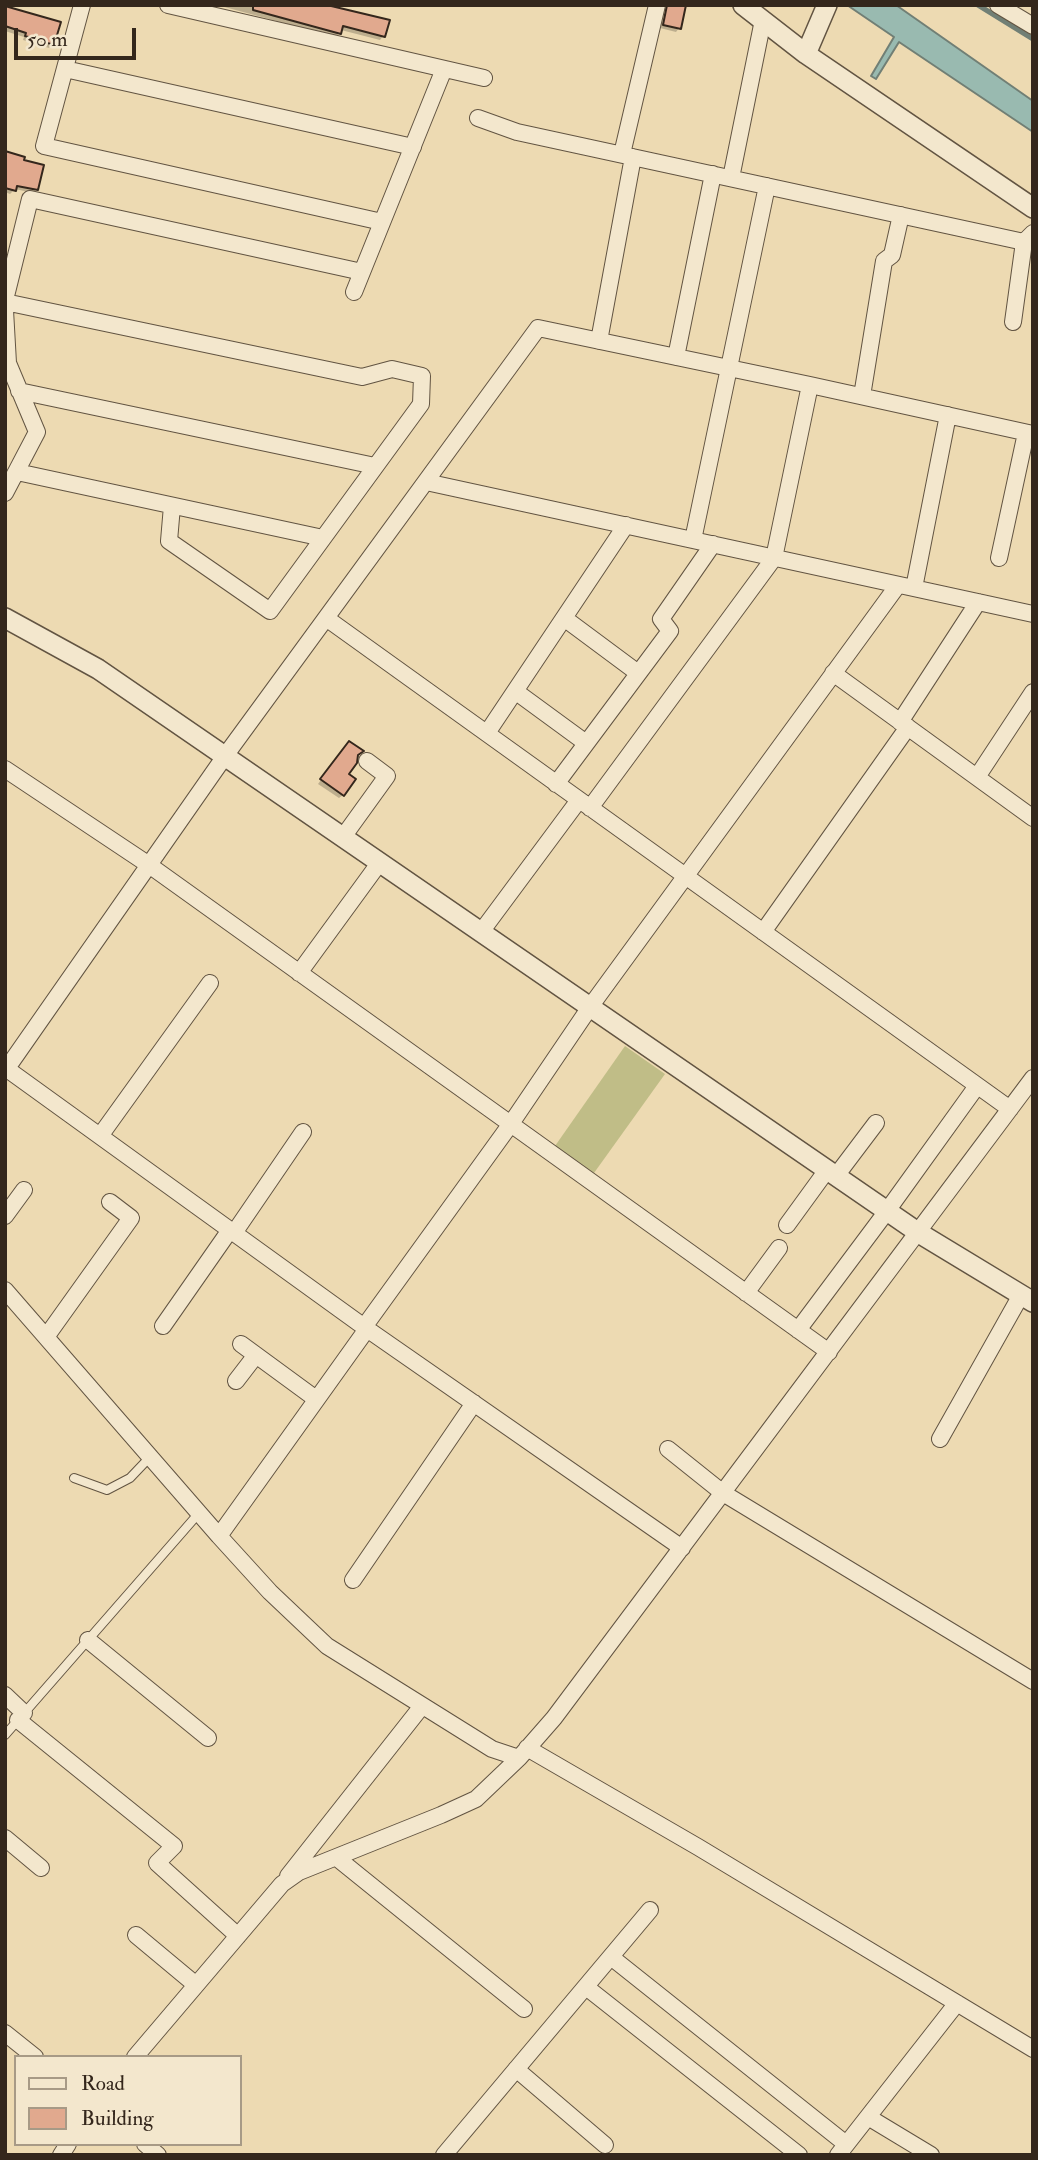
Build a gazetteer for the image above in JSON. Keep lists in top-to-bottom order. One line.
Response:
{"legend":["Road","Building"],"scale_bar":"50 m"}
